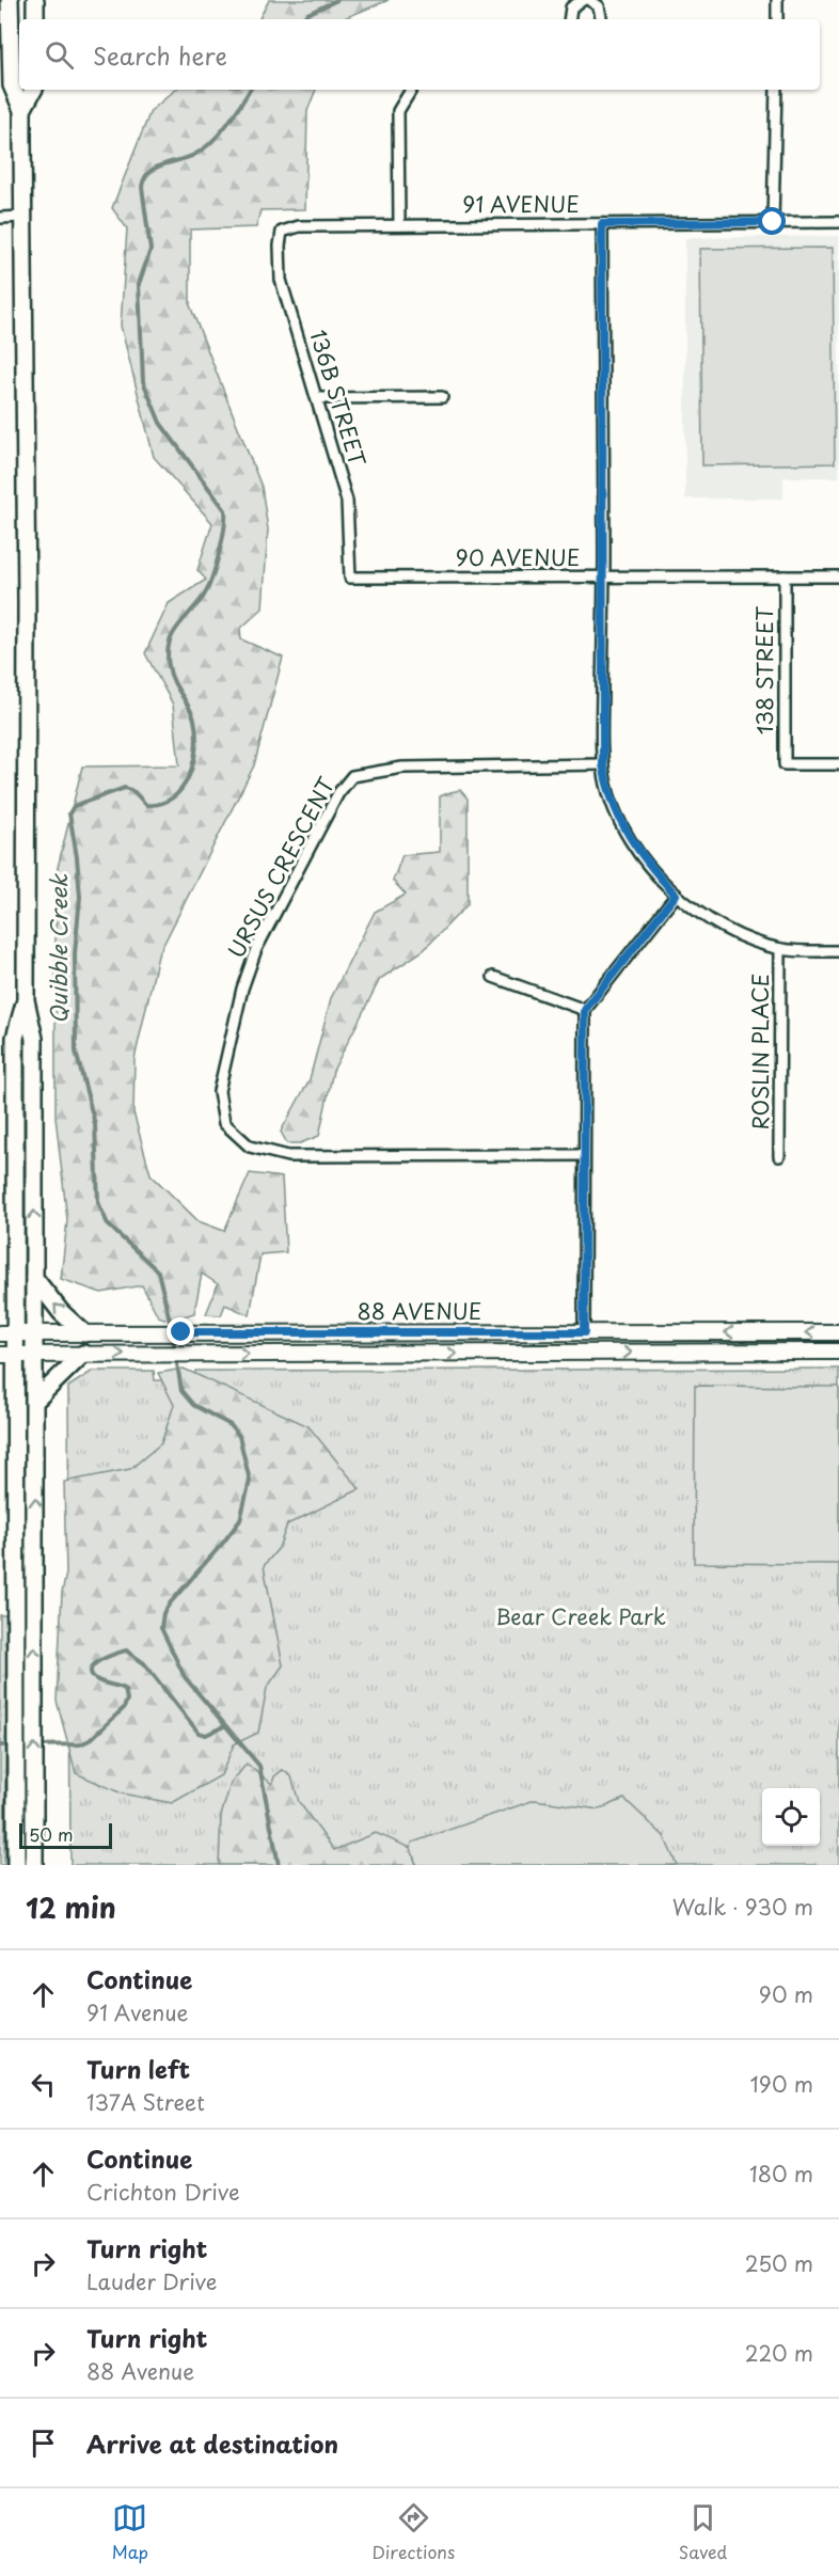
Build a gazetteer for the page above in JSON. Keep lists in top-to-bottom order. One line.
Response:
{"streets":{"main road":["88 AVENUE"],"street":["91 AVENUE","136B STREET","90 AVENUE","138 STREET","URSUS CRESCENT","ROSLIN PLACE"]},"crossings":[["91 AVENUE","136B STREET"],["136B STREET","90 AVENUE"],["90 AVENUE","138 STREET"]],"water":["Quibble Creek"],"parks":["Bear Creek Park"],"scale_bar":"50 m","page":{"search":"Search here","scale":"50 m","heading":["12 min","Walk · 930 m"],"list":[["Continue","91 Avenue","90 m"],["Turn left","137A Street","190 m"],["Continue","Crichton Drive","180 m"],["Turn right","Lauder Drive","250 m"],["Turn right","88 Avenue","220 m"],"Arrive at destination"],"nav":["Map","Directions","Saved"]}}
